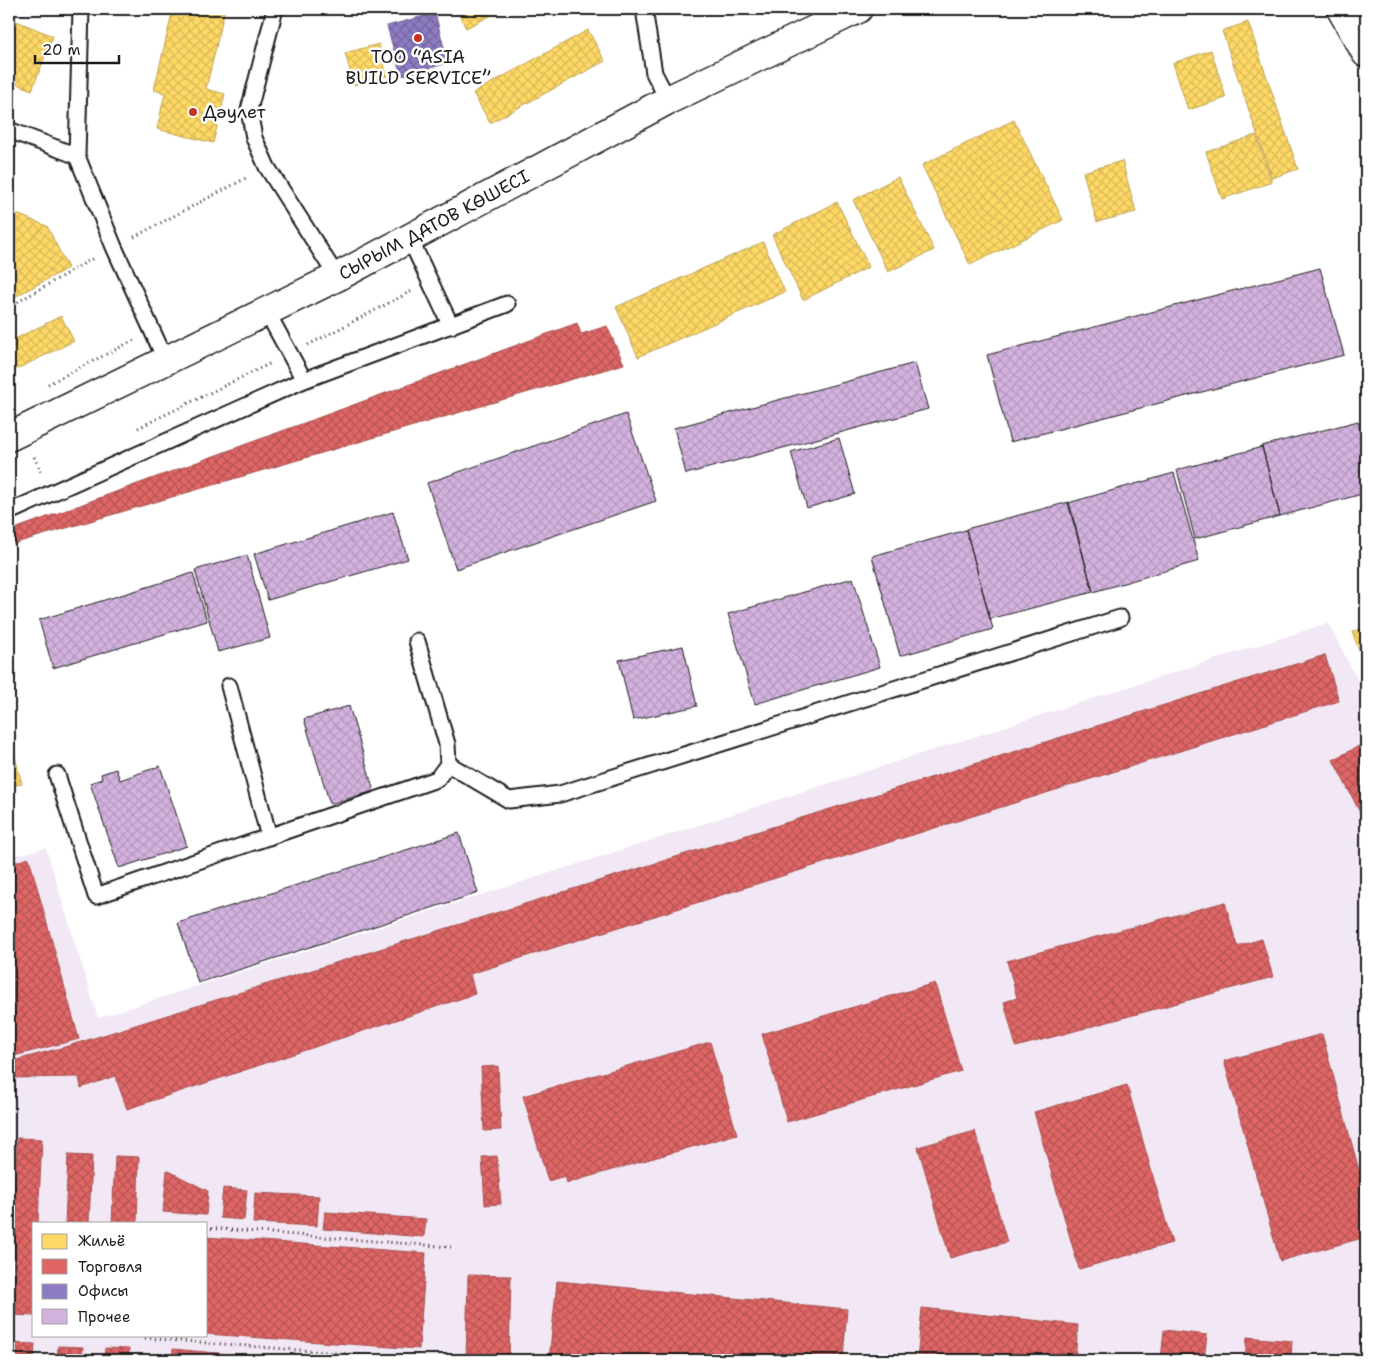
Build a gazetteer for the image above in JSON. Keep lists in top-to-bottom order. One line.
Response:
{"streets":{"main road":["СЫРЫМ ДАТОВ КӨШЕСІ"]},"places":["TOO “ASIA BUILD SERVICE”","Дәулет"],"legend":["Жильё","Торговля","Офисы","Прочее"],"scale_bar":"20 m"}
